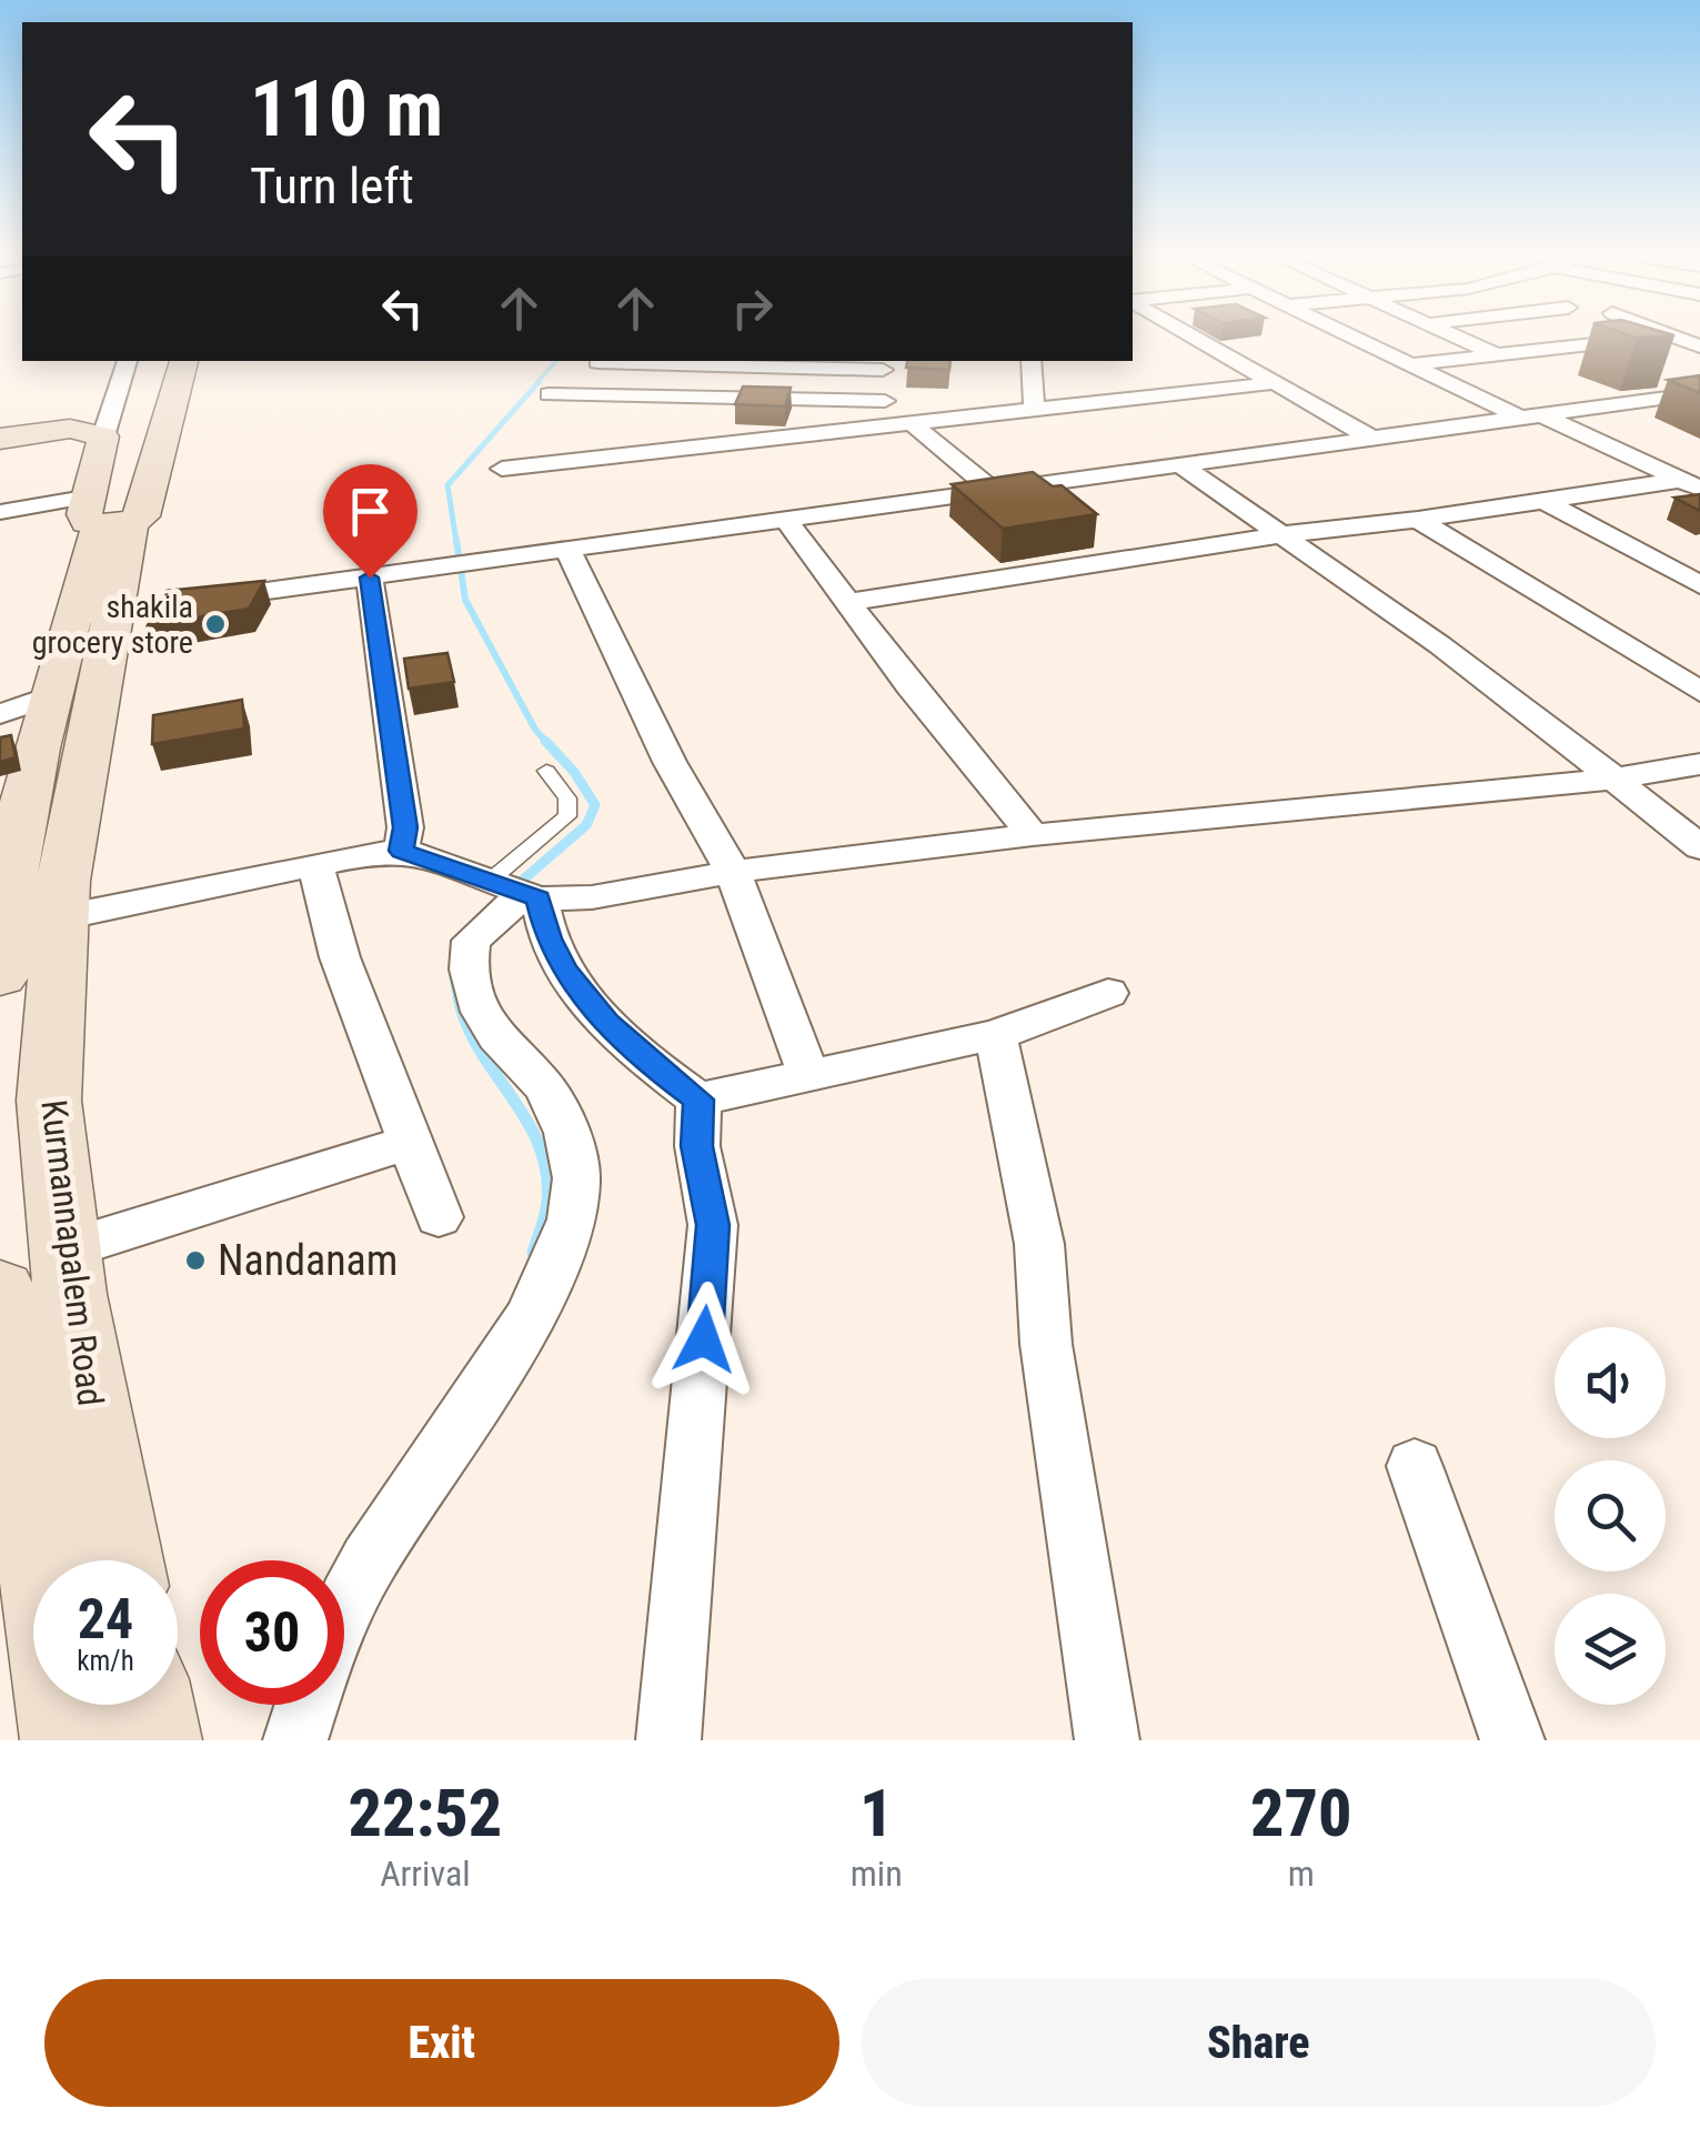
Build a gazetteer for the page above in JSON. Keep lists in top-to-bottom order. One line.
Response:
{"streets":{"main road":["Kurmannapalem Road"]},"places":["shakila grocery store","Nandanam"],"page":{"turn":["110 m","Turn left"],"speed":"24 km/h","limit":"30","eta":["22:52","Arrival","1","min","270","m"],"buttons":["Exit","Share"]}}
